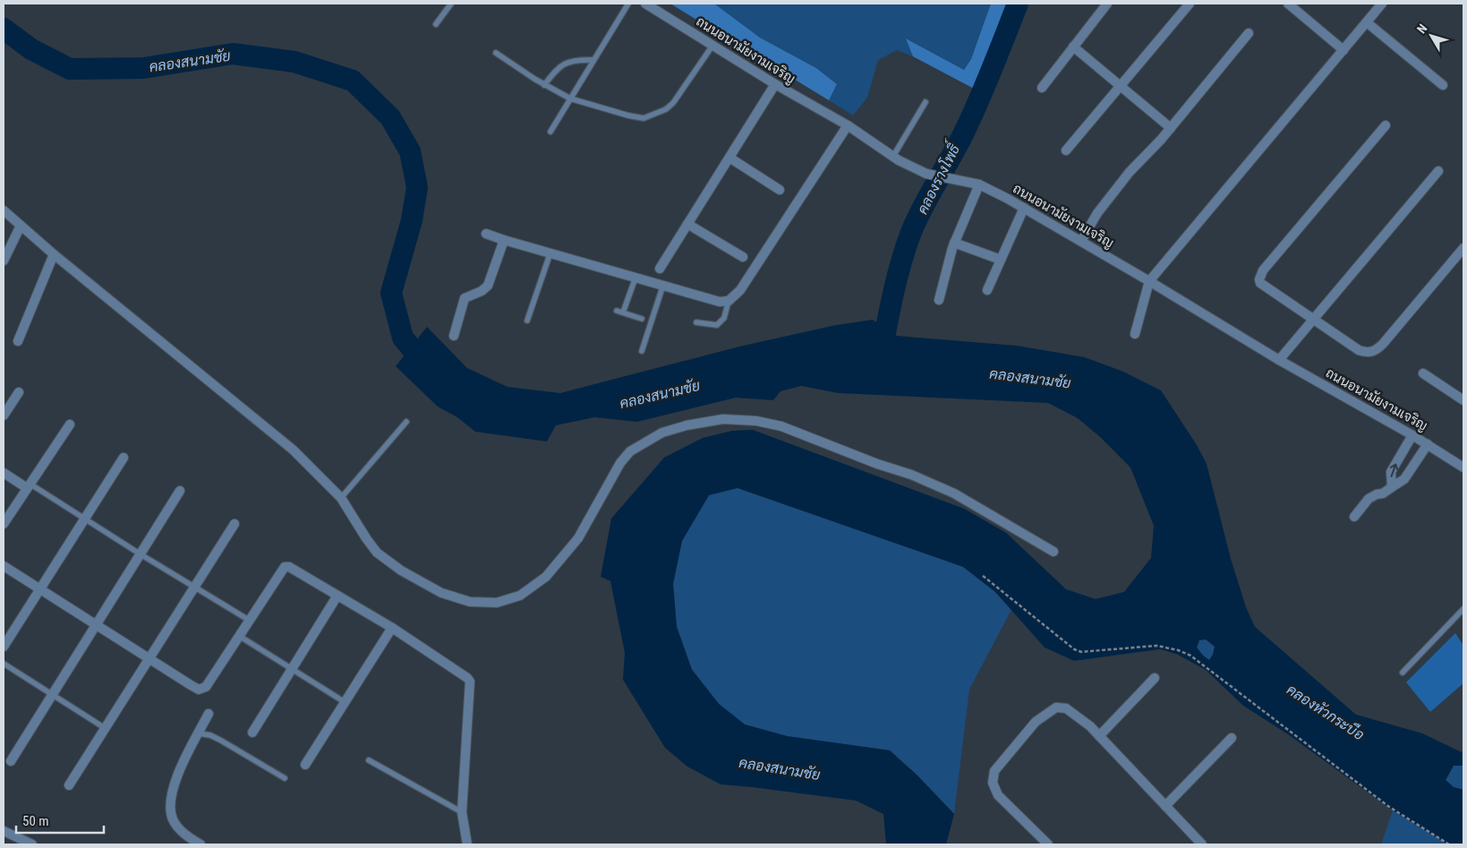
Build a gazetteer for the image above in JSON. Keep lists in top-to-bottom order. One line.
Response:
{"streets":{"street":["ถนนอนามัยงามเจริญ"]},"water":["คลองสนามชัย","คลองรางโพธิ์","คลองหัวกระบือ"],"scale_bar":"50 m","north":"top left"}
